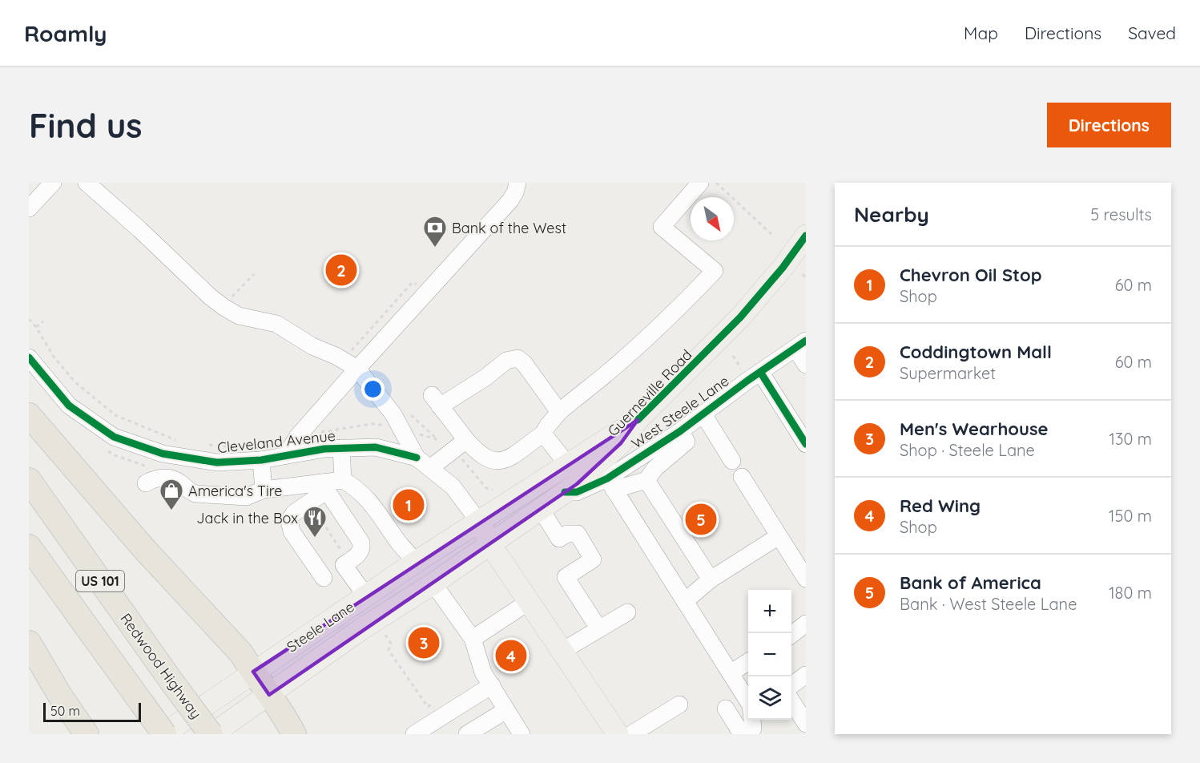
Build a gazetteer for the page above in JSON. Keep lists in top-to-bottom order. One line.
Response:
{"streets":{"highway":["US 101","Redwood Highway"],"main road":["Guerneville Road","Cleveland Avenue","Steele Lane"],"street":["West Steele Lane"]},"crossings":[["Guerneville Road","West Steele Lane"],["Guerneville Road","Cleveland Avenue"],["Guerneville Road","Steele Lane"],["Cleveland Avenue","Steele Lane"],["US 101","Steele Lane"],["Steele Lane","Redwood Highway"]],"places":{"bank":["Bank of the West"],"shop":["America's Tire"],"restaurant":["Jack in the Box"]},"scale_bar":"50 m","north":"bottom right","page":{"header":"Roamly","nav":["Map","Directions","Saved"],"buttons":"Directions","title":"Find us","heading":["Nearby","5 results"],"list":[{"mark":"1","name":"Chevron Oil Stop","note":"Shop","value":"60 m"},{"mark":"2","name":"Coddingtown Mall","note":"Supermarket","value":"60 m"},{"mark":"3","name":"Men's Wearhouse","note":"Shop · Steele Lane","value":"130 m"},{"mark":"4","name":"Red Wing","note":"Shop","value":"150 m"},{"mark":"5","name":"Bank of America","note":"Bank · West Steele Lane","value":"180 m"}],"pins":["2","1","5","3","4"],"map_buttons":["+","−"],"scale":"50 m"}}
